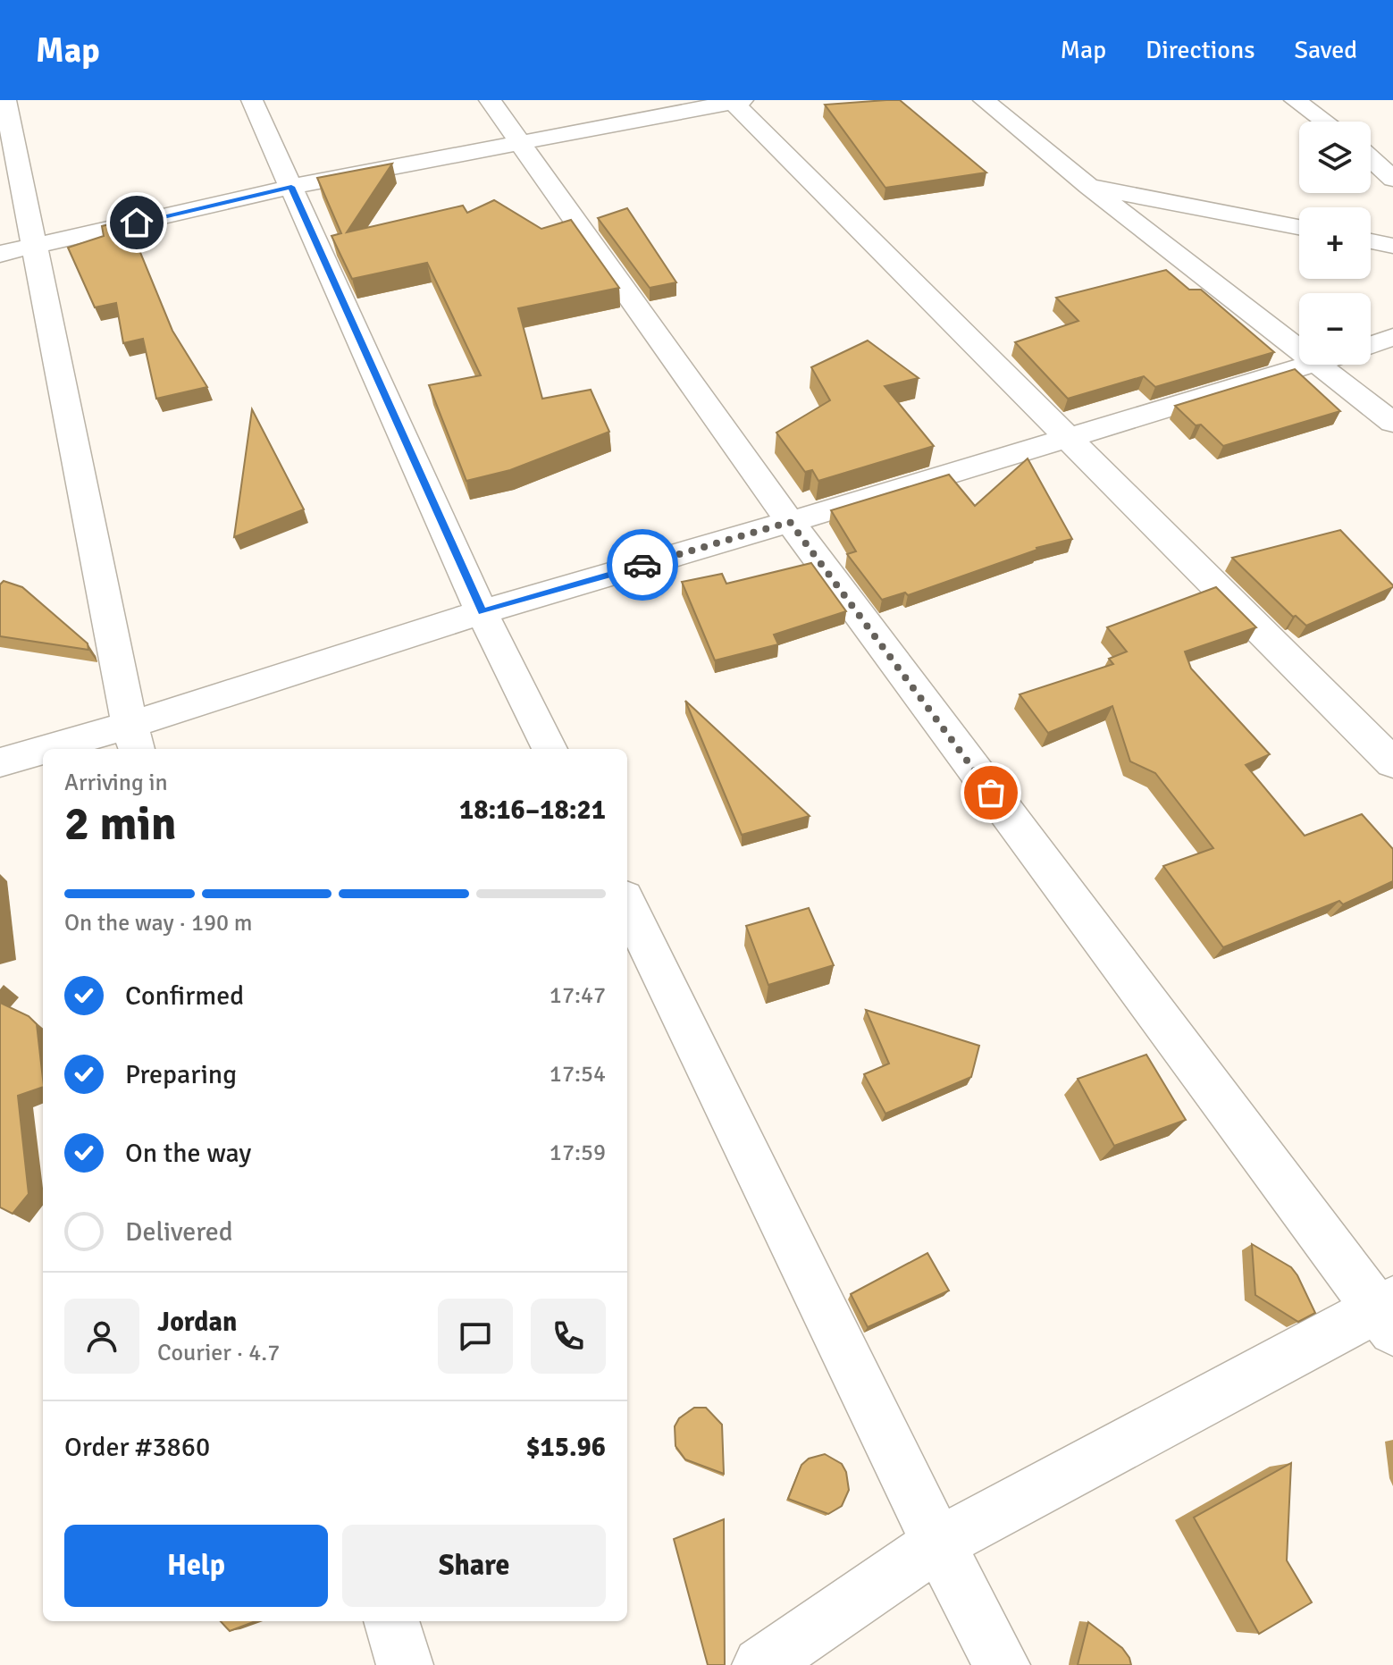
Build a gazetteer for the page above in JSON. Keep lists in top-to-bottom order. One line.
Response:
{"page":{"header":"Map","nav":["Map","Directions","Saved"],"map_buttons":["+","−"],"heading":["2 min","Arriving in","18:16–18:21"],"panel":["Jordan","Courier · 4.7","Order #3860","$15.96"],"bar":"On the way · 190 m","list":[["Confirmed","17:47"],["Preparing","17:54"],["On the way","17:59"],"Delivered"],"buttons":["Help","Share"]}}
